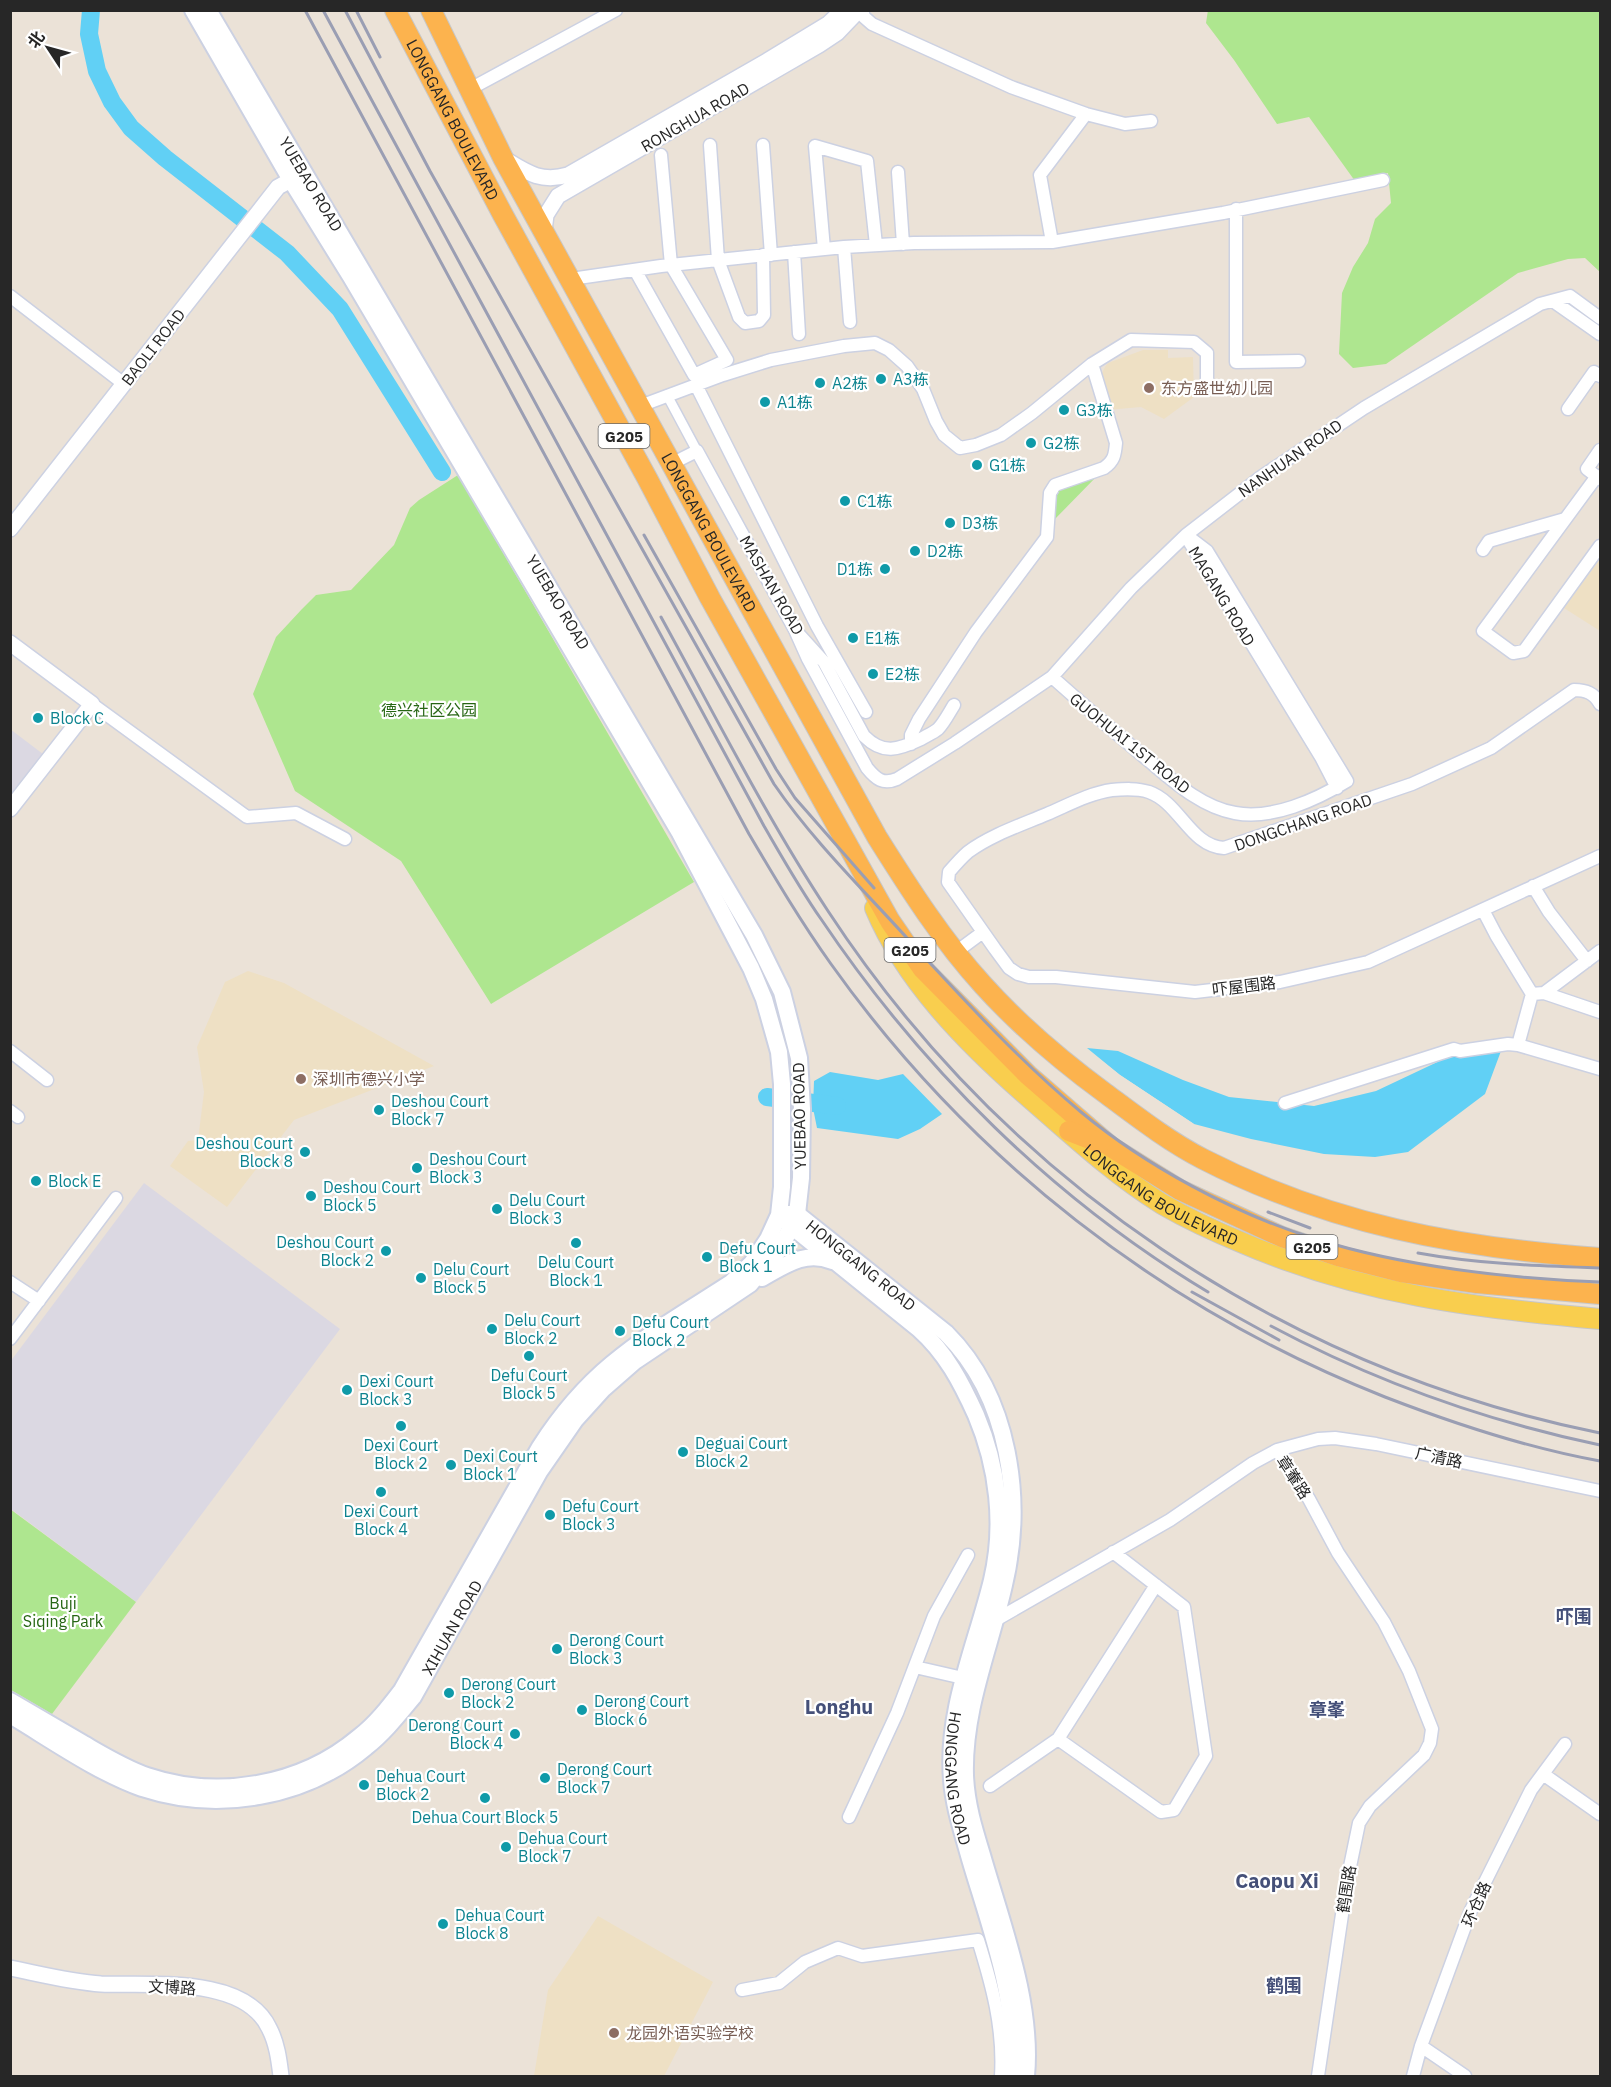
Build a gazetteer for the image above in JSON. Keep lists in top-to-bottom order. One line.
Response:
{"streets":{"highway":["LONGGANG BOULEVARD","G205"],"main road":["YUEBAO ROAD","HONGGANG ROAD","XIHUAN ROAD"],"street":["RONGHUA ROAD","BAOLI ROAD","NANHUAN ROAD","MASHAN ROAD","MAGANG ROAD","GUOHUAI 1ST ROAD","DONGCHANG ROAD","吓屋围路","广清路","章輋路","鹤围路","环仓路","文博路"]},"crossings":[["RONGHUA ROAD","LONGGANG BOULEVARD"],["YUEBAO ROAD","BAOLI ROAD"],["YUEBAO ROAD","HONGGANG ROAD"],["YUEBAO ROAD","XIHUAN ROAD"],["NANHUAN ROAD","MASHAN ROAD"],["NANHUAN ROAD","MAGANG ROAD"],["NANHUAN ROAD","GUOHUAI 1ST ROAD"],["MAGANG ROAD","GUOHUAI 1ST ROAD"],["DONGCHANG ROAD","吓屋围路"],["HONGGANG ROAD","章輋路"],["HONGGANG ROAD","XIHUAN ROAD"],["广清路","章輋路"],["章輋路","鹤围路"]],"districts":["吓围","Longhu","章峯","Caopu Xi","鹤围"],"parks":["德兴社区公园","Buji Siqing Park"],"places":["A3栋","A2栋","东方盛世幼儿园","A1栋","G3栋","G2栋","G1栋","C1栋","D3栋","D2栋","D1栋","E1栋","E2栋","Block C","深圳市德兴小学","Deshou Court Block 7","Deshou Court Block 8","Deshou Court Block 3","Block E","Deshou Court Block 5","Delu Court Block 3","Delu Court Block 1","Deshou Court Block 2","Defu Court Block 1","Delu Court Block 5","Delu Court Block 2","Defu Court Block 2","Defu Court Block 5","Dexi Court Block 3","Dexi Court Block 2","Deguai Court Block 2","Dexi Court Block 1","Dexi Court Block 4","Defu Court Block 3","Derong Court Block 3","Derong Court Block 2","Derong Court Block 6","Derong Court Block 4","Derong Court Block 7","Dehua Court Block 2","Dehua Court Block 5","Dehua Court Block 7","Dehua Court Block 8","龙园外语实验学校"],"north":"top left"}
